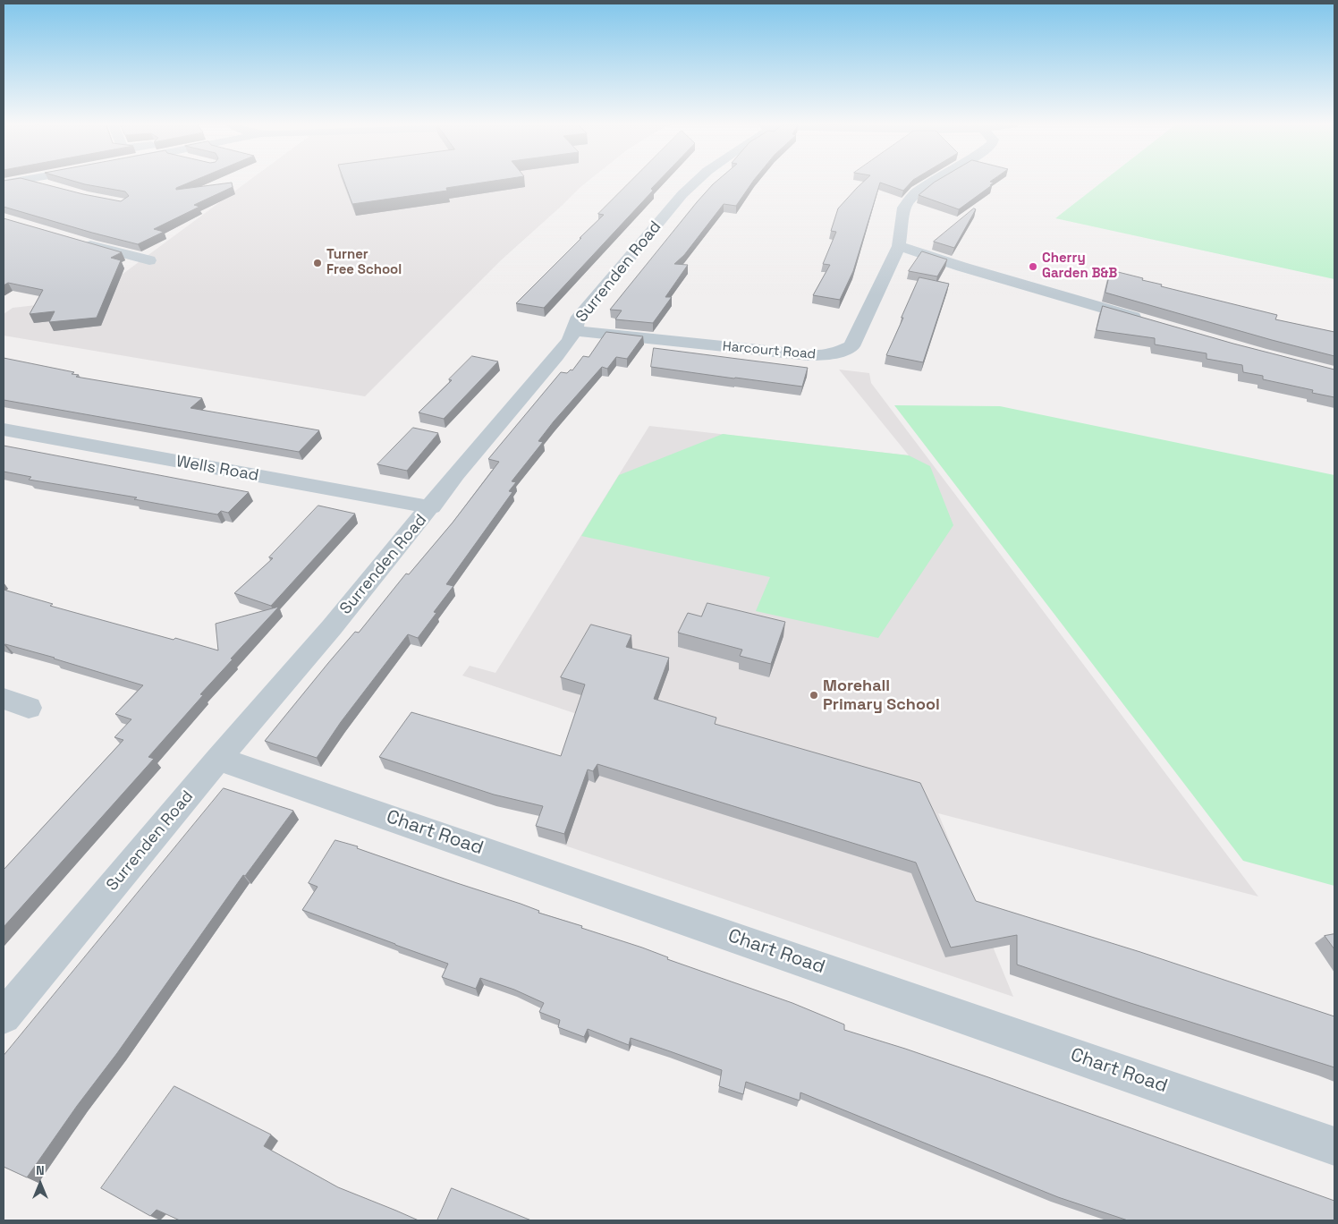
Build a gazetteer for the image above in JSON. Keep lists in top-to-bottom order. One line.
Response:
{"streets":{"street":["Surrenden Road","Harcourt Road","Wells Road","Chart Road"]},"crossings":[["Surrenden Road","Harcourt Road"],["Surrenden Road","Wells Road"],["Surrenden Road","Chart Road"]],"places":["Turner Free School","Cherry Garden B&B","Morehall Primary School"],"north":"top"}
